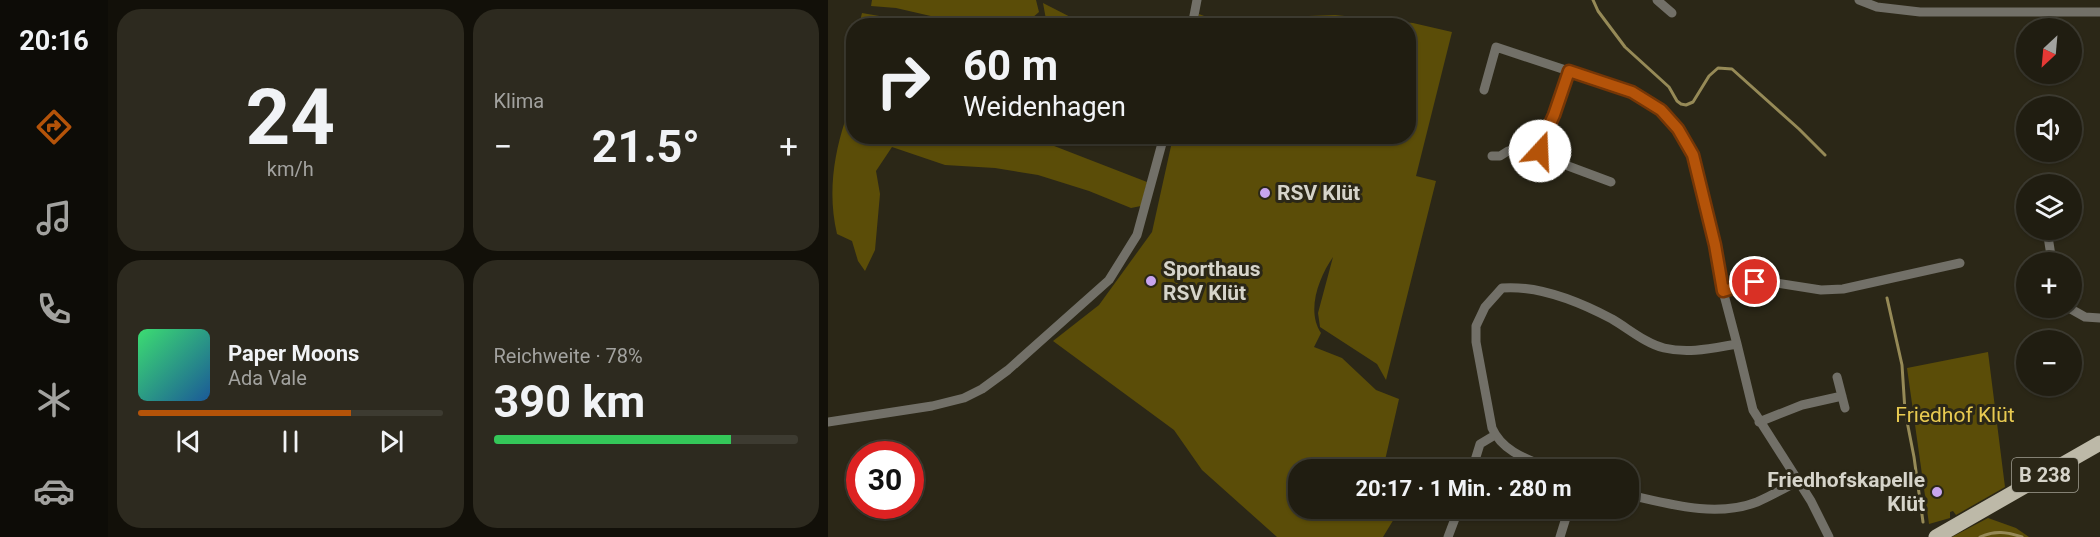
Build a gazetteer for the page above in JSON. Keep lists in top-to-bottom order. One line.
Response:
{"streets":{"main road":["B 238"]},"parks":["Friedhof Klüt"],"places":["RSV Klüt","Sporthaus RSV Klüt","Friedhofskapelle Klüt"],"north":"bottom left","page":{"tabs":"20:16","tile":[["24","km/h"],"Klima",["Reichweite · 78%","390 km"]],"map_buttons":["+","−"],"turn":["60 m","Weidenhagen"],"heat":["−","21.5°","+"],"song":["Paper Moons","Ada Vale"],"limit":"30","trip":"20:17 · 1 Min. · 280 m"}}
